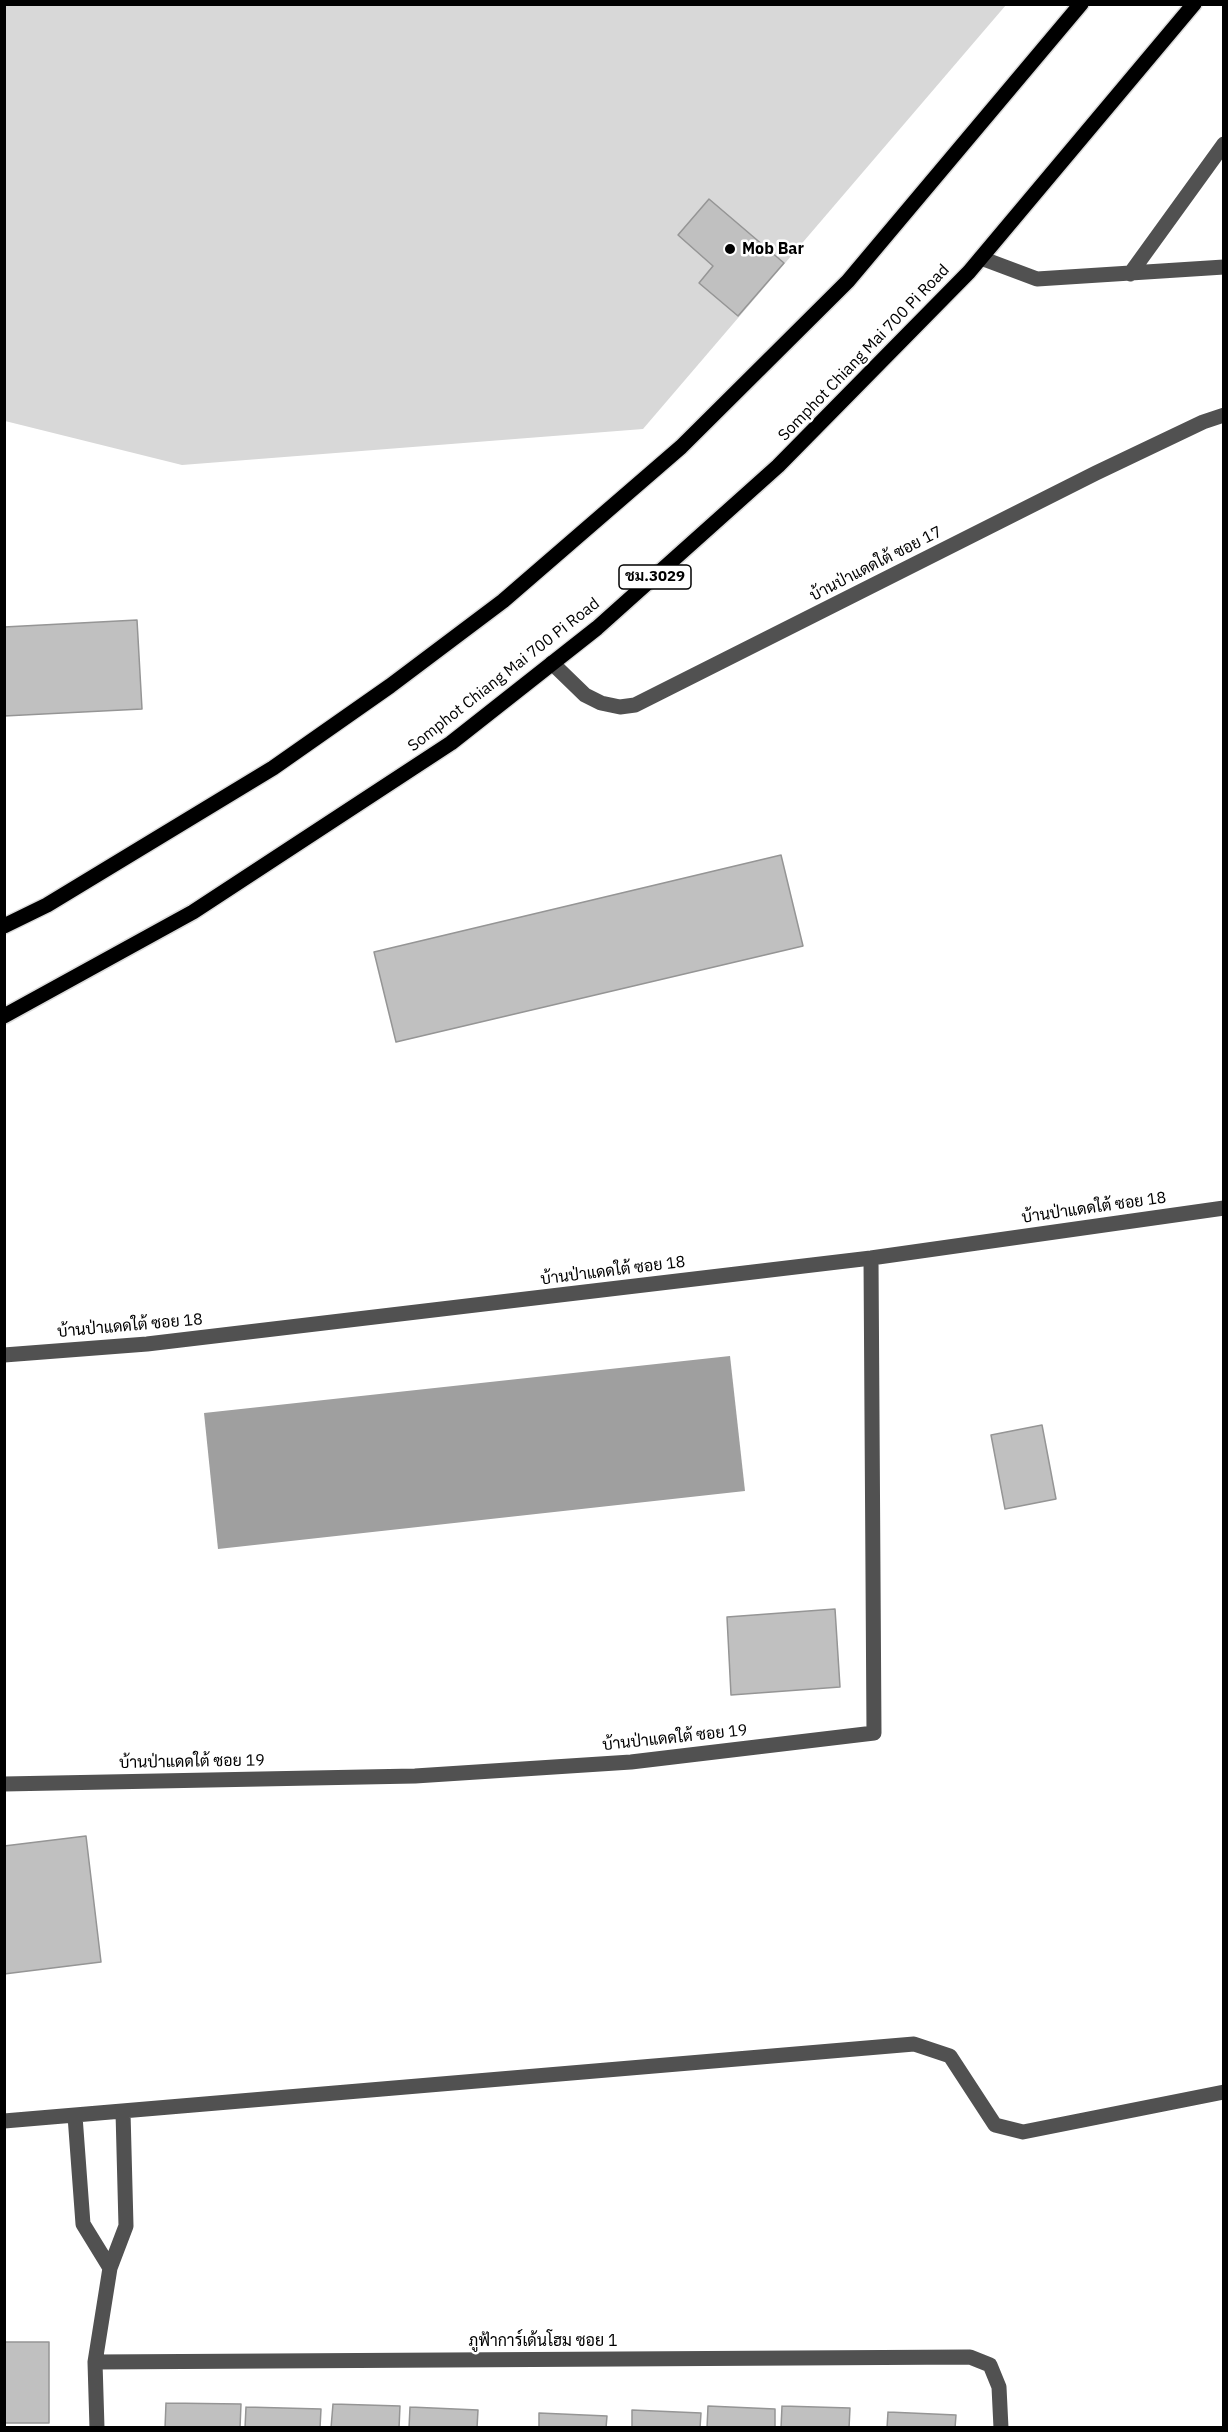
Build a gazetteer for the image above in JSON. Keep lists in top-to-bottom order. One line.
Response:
{"streets":{"main road":["Somphot Chiang Mai 700 Pi Road","ชม.3029"],"street":["บ้านป่าแดดใต้ ซอย 17","บ้านป่าแดดใต้ ซอย 18","บ้านป่าแดดใต้ ซอย 19","ภูฟ้าการ์เด้นโฮม ซอย 1"]},"crossings":[["Somphot Chiang Mai 700 Pi Road","บ้านป่าแดดใต้ ซอย 17"],["บ้านป่าแดดใต้ ซอย 18","บ้านป่าแดดใต้ ซอย 19"]],"places":["Mob Bar"]}
